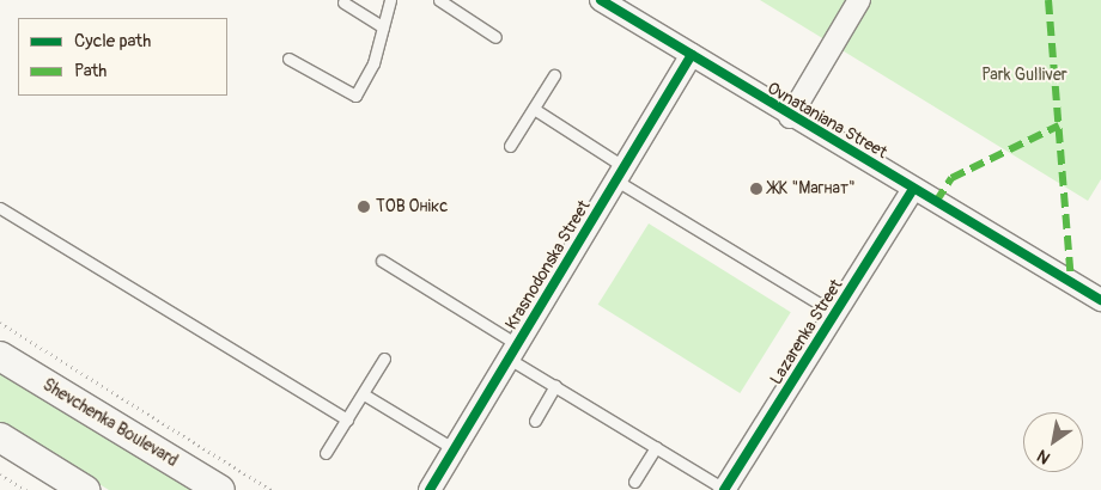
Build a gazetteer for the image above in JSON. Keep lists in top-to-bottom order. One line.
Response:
{"streets":{"main road":["Shevchenka Boulevard"],"street":["Ovnataniana Street","Krasnodonska Street","Lazarenka Street"]},"crossings":[["Ovnataniana Street","Krasnodonska Street"],["Ovnataniana Street","Lazarenka Street"]],"parks":["Park Gulliver"],"places":["ЖК \"Магнат\"","ТОВ Онікс"],"legend":["Cycle path","Path"],"north":"bottom left"}
